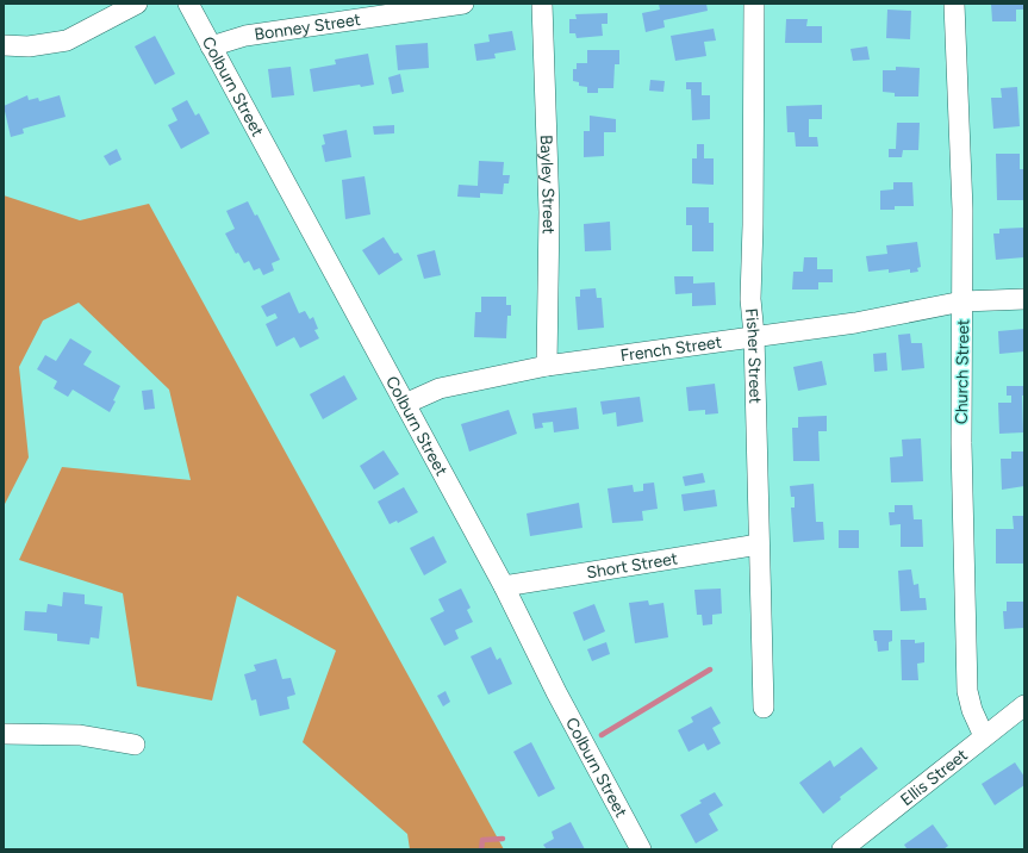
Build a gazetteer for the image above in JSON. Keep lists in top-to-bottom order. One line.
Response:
{"streets":{"street":["Bonney Street","Colburn Street","Bayley Street","French Street","Fisher Street","Church Street","Short Street","Ellis Street"]},"crossings":[["Bonney Street","Colburn Street"],["Colburn Street","French Street"],["Colburn Street","Short Street"],["Bayley Street","French Street"],["French Street","Fisher Street"],["French Street","Church Street"],["Fisher Street","Short Street"],["Church Street","Ellis Street"]]}
